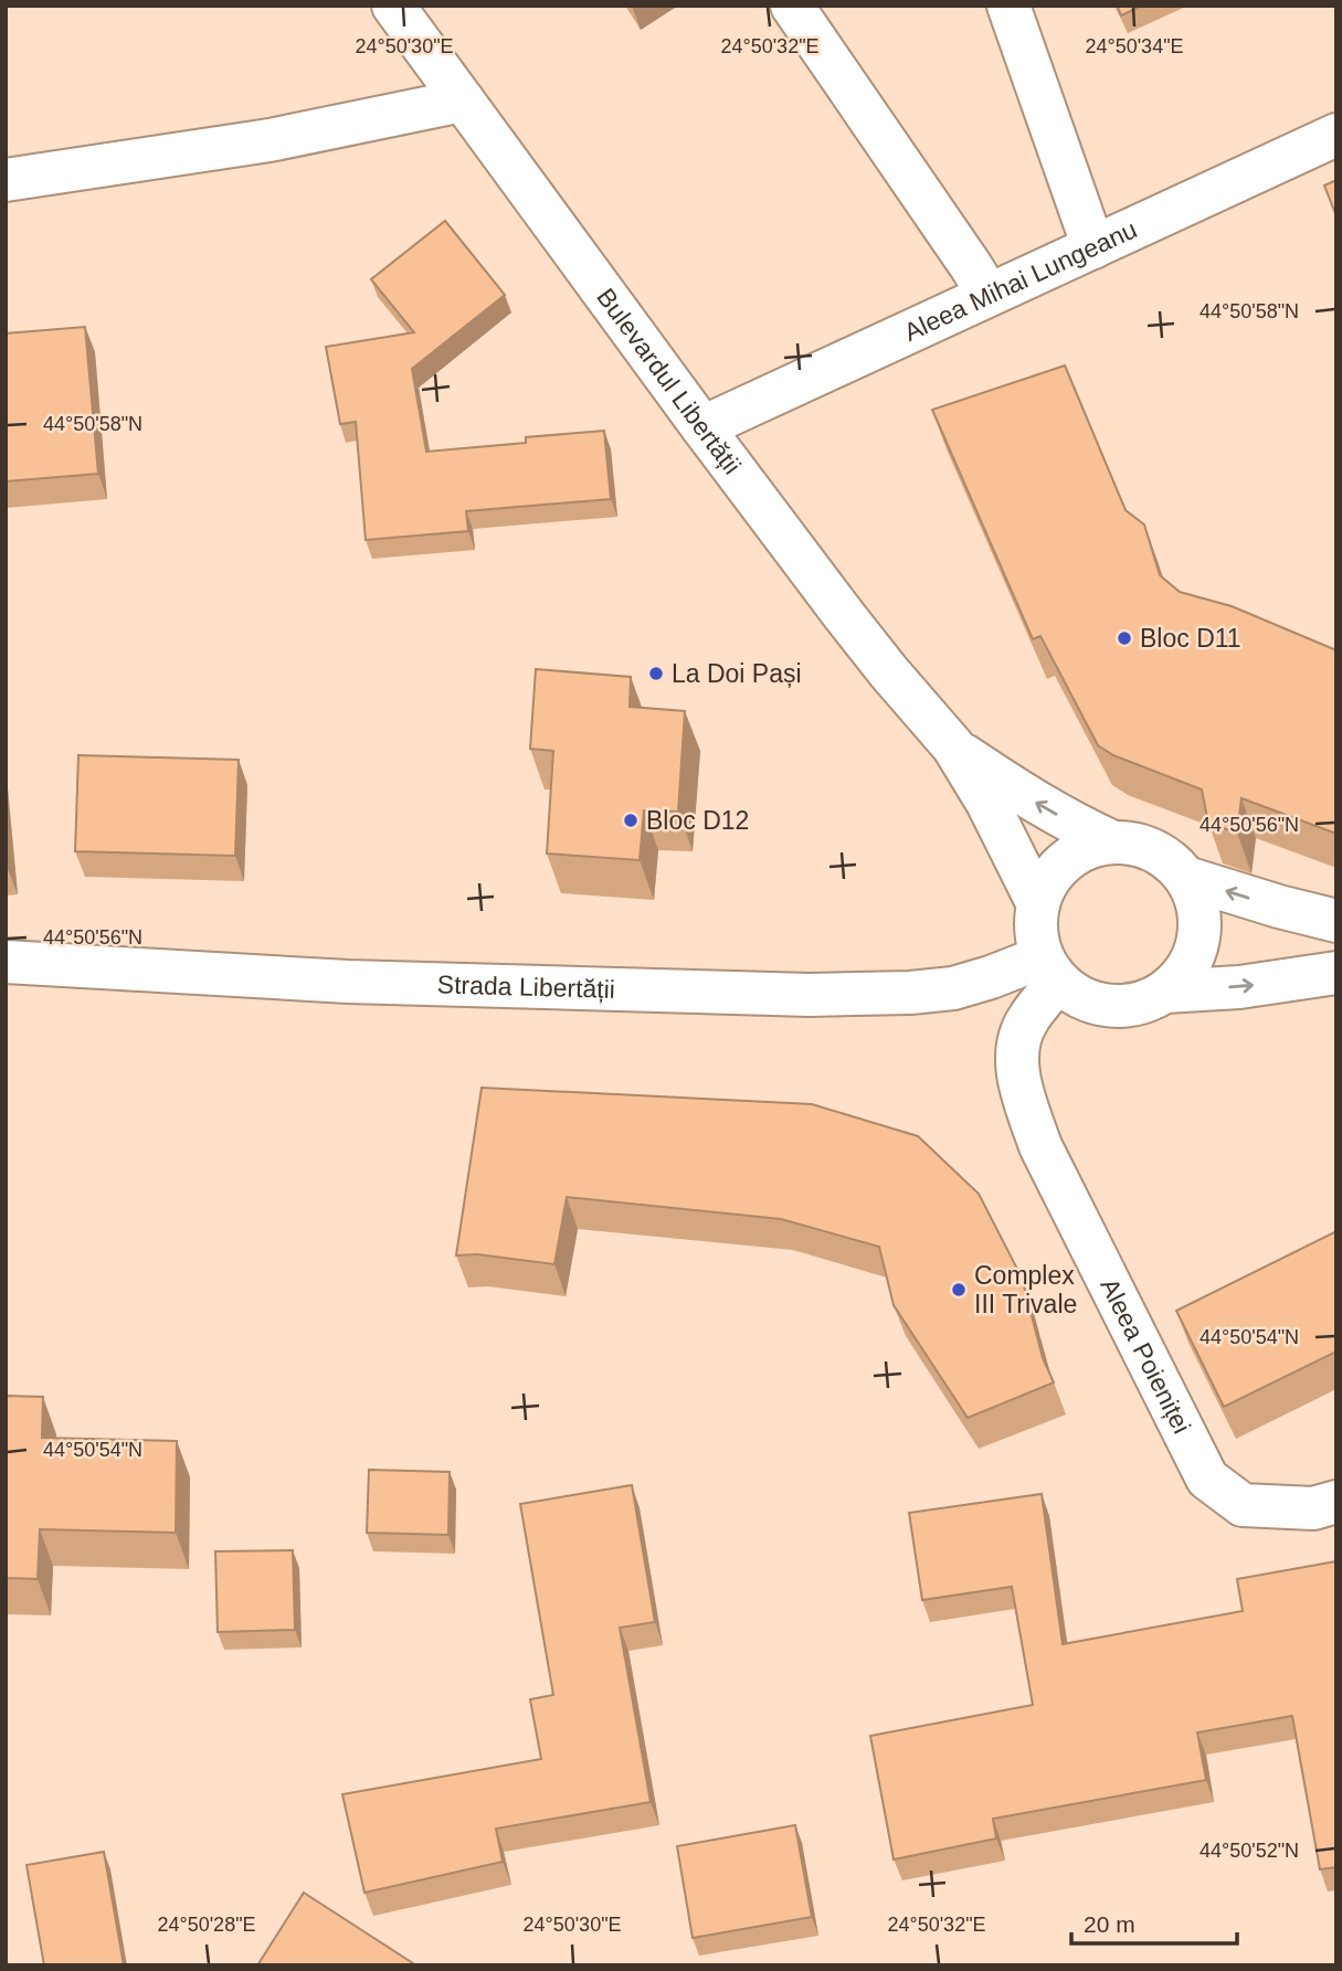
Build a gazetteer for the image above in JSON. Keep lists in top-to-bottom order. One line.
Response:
{"streets":{"street":["Aleea Mihai Lungeanu","Bulevardul Libertății","Strada Libertății","Aleea Poieniței"]},"crossings":[["Aleea Mihai Lungeanu","Bulevardul Libertății"],["Bulevardul Libertății","Strada Libertății"],["Bulevardul Libertății","Aleea Poieniței"],["Strada Libertății","Aleea Poieniței"]],"places":["Bloc D11","La Doi Pași","Bloc D12","Complex III Trivale"],"scale_bar":"20 m","coordinates":["24°50'30\"E","24°50'32\"E","24°50'34\"E","44°50'58\"N","44°50'56\"N","44°50'54\"N","44°50'52\"N","24°50'28\"E"]}
